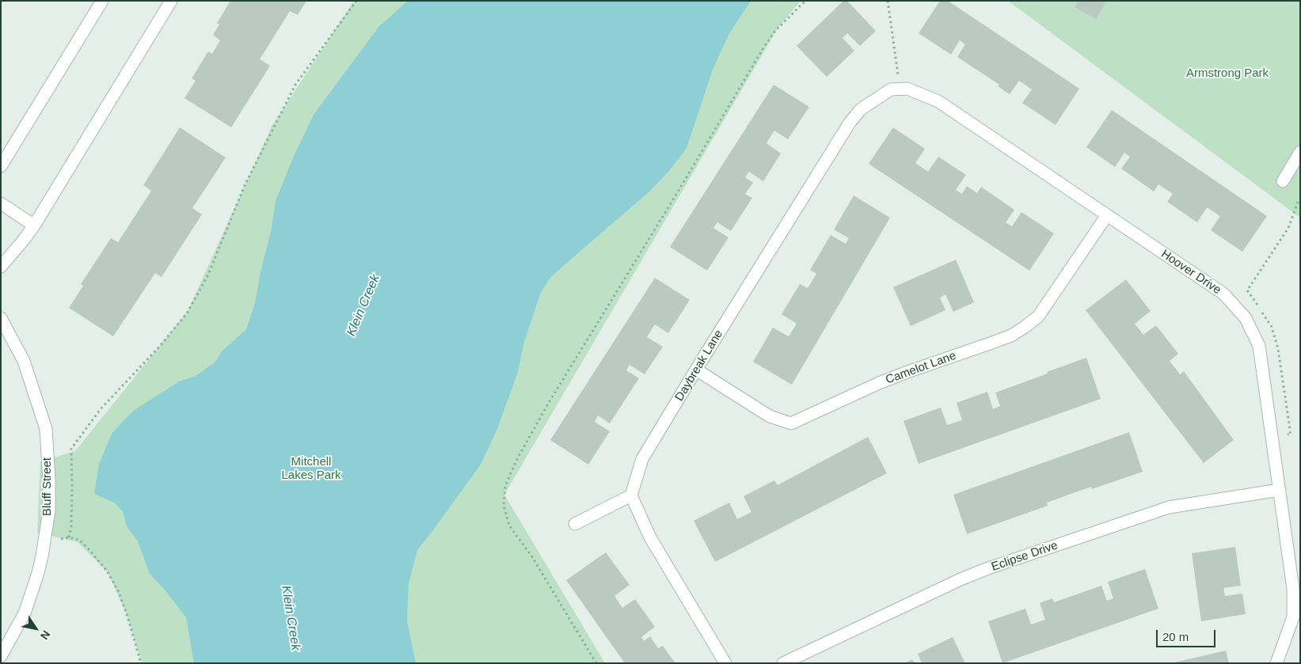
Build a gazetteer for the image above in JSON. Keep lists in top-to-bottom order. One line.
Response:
{"streets":{"street":["Hoover Drive","Daybreak Lane","Camelot Lane","Bluff Street","Eclipse Drive"]},"crossings":[["Hoover Drive","Daybreak Lane"],["Hoover Drive","Camelot Lane"],["Hoover Drive","Eclipse Drive"],["Daybreak Lane","Camelot Lane"]],"water":["Klein Creek"],"parks":["Armstrong Park","Mitchell Lakes Park"],"scale_bar":"20 m","north":"bottom right"}
